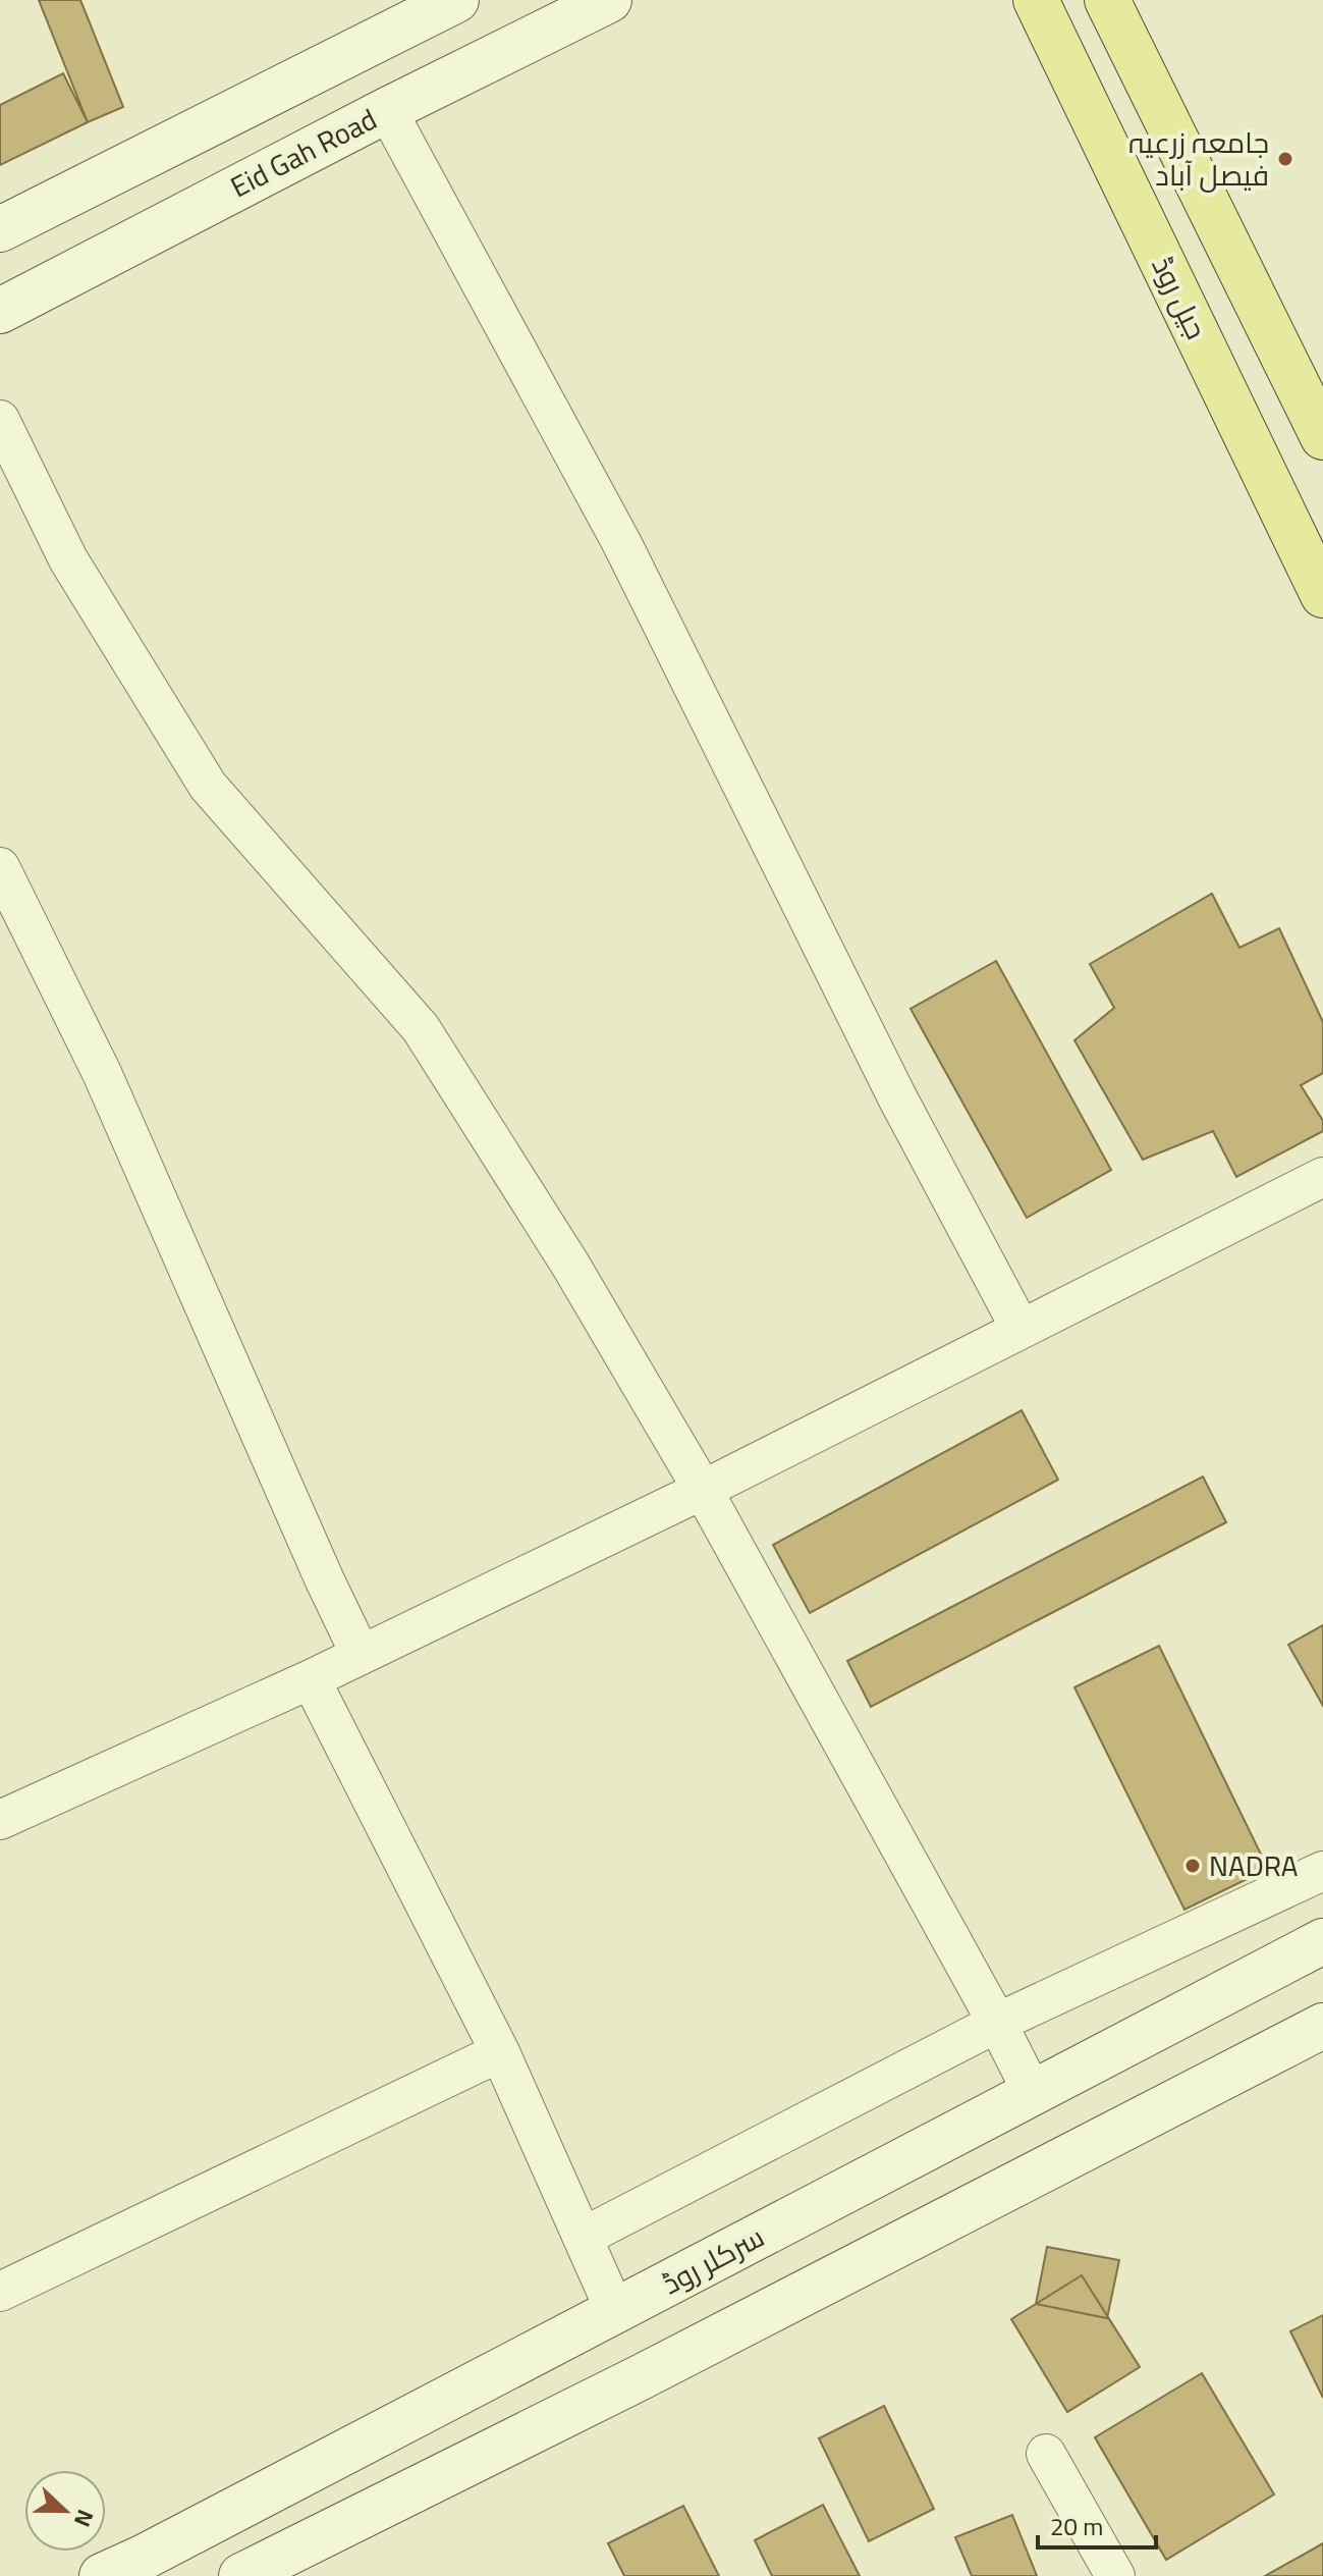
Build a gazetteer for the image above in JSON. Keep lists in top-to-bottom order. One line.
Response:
{"streets":{"main road":["Eid Gah Road","جیل روڈ","سرکلر روڈ"]},"places":["جامعہ زرعیہ فیصل آباد","NADRA"],"scale_bar":"20 m","north":"right"}
